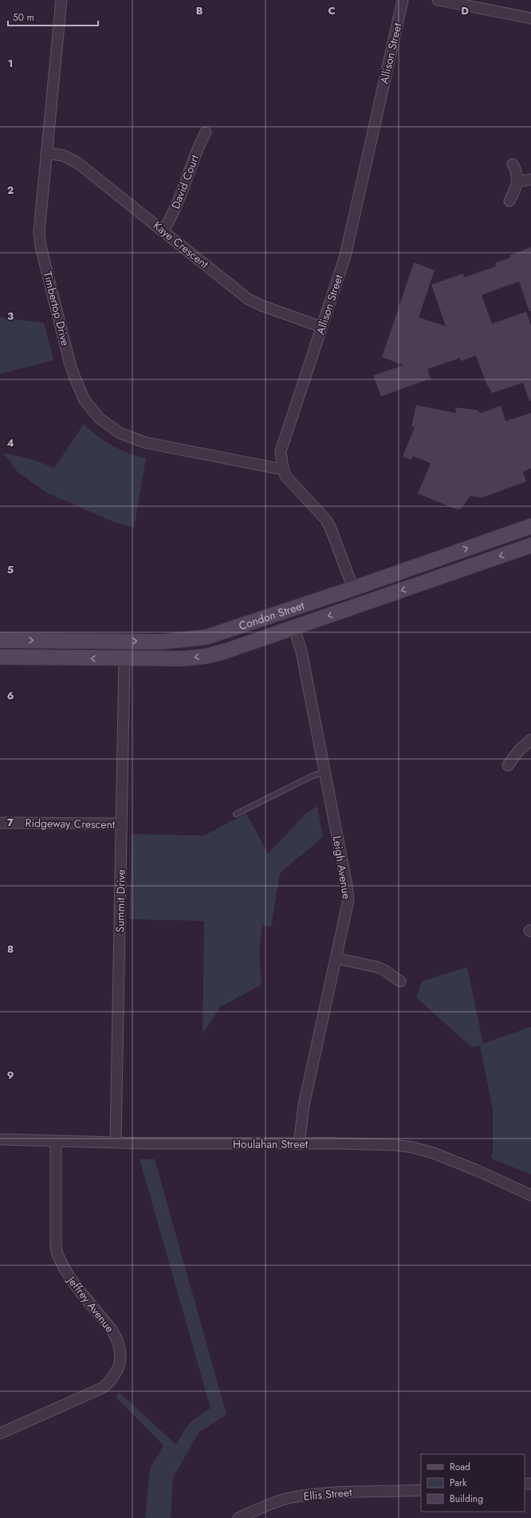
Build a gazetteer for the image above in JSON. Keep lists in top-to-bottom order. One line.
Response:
{"streets":{"main road":["Condon Street"],"street":["Allison Street","David Court","Kaye Crescent","Timbertop Drive","Ridgeway Crescent","Leigh Avenue","Summit Drive","Houlahan Street","Jeffrey Avenue","Ellis Street"]},"crossings":[["Allison Street","Kaye Crescent"],["Allison Street","Timbertop Drive"],["Allison Street","Condon Street"],["David Court","Kaye Crescent"],["Kaye Crescent","Timbertop Drive"],["Condon Street","Leigh Avenue"],["Condon Street","Summit Drive"],["Ridgeway Crescent","Summit Drive"],["Leigh Avenue","Houlahan Street"],["Summit Drive","Houlahan Street"],["Houlahan Street","Jeffrey Avenue"]],"legend":["Road","Park","Building"],"scale_bar":"50 m","grid":{"columns":["B","C","D"],"rows":["1","2","3","4","5","6","7","8","9"]}}
